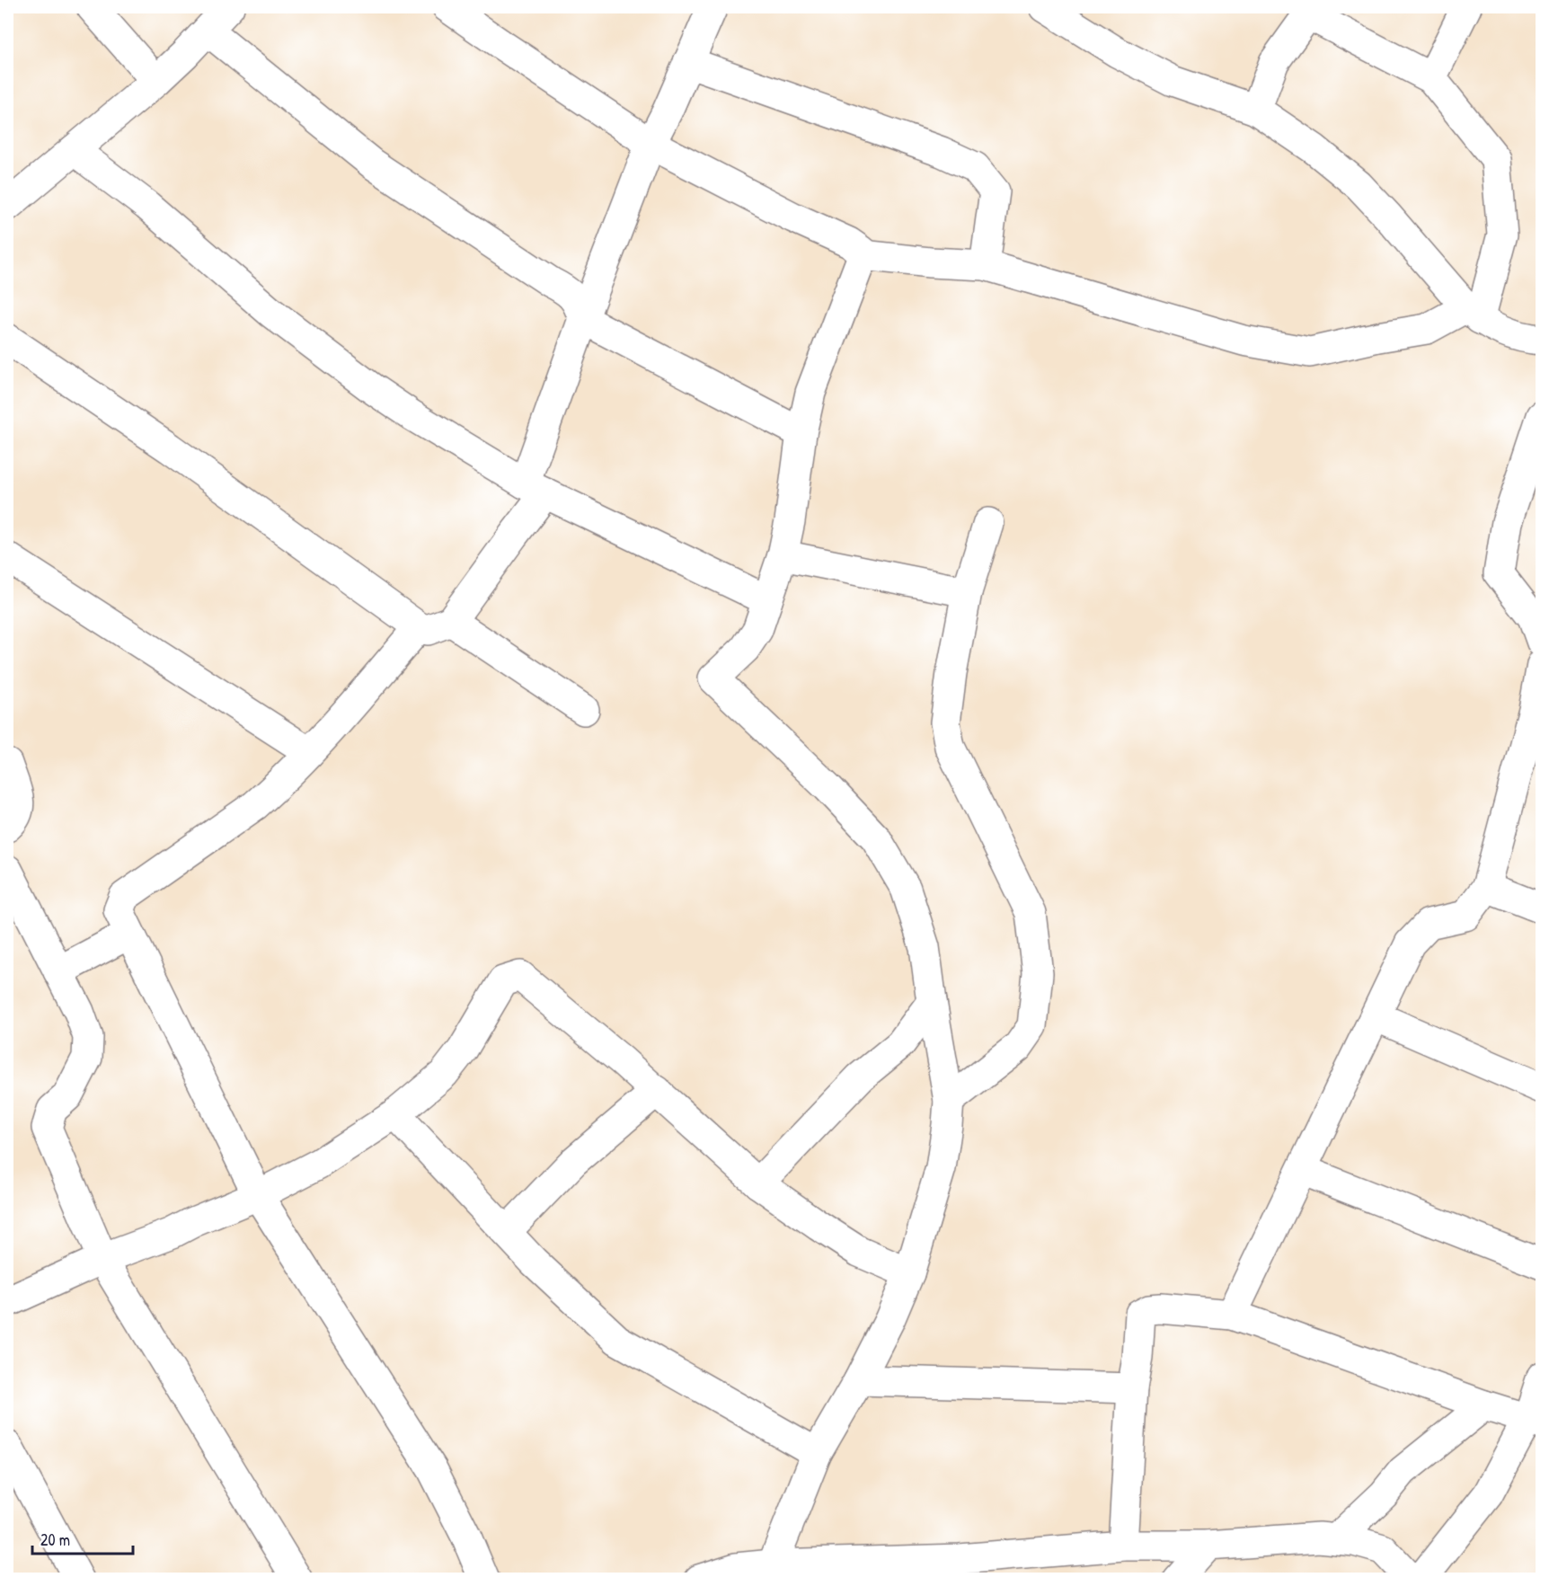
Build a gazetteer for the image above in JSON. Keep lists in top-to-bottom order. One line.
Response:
{"scale_bar":"20 m"}
